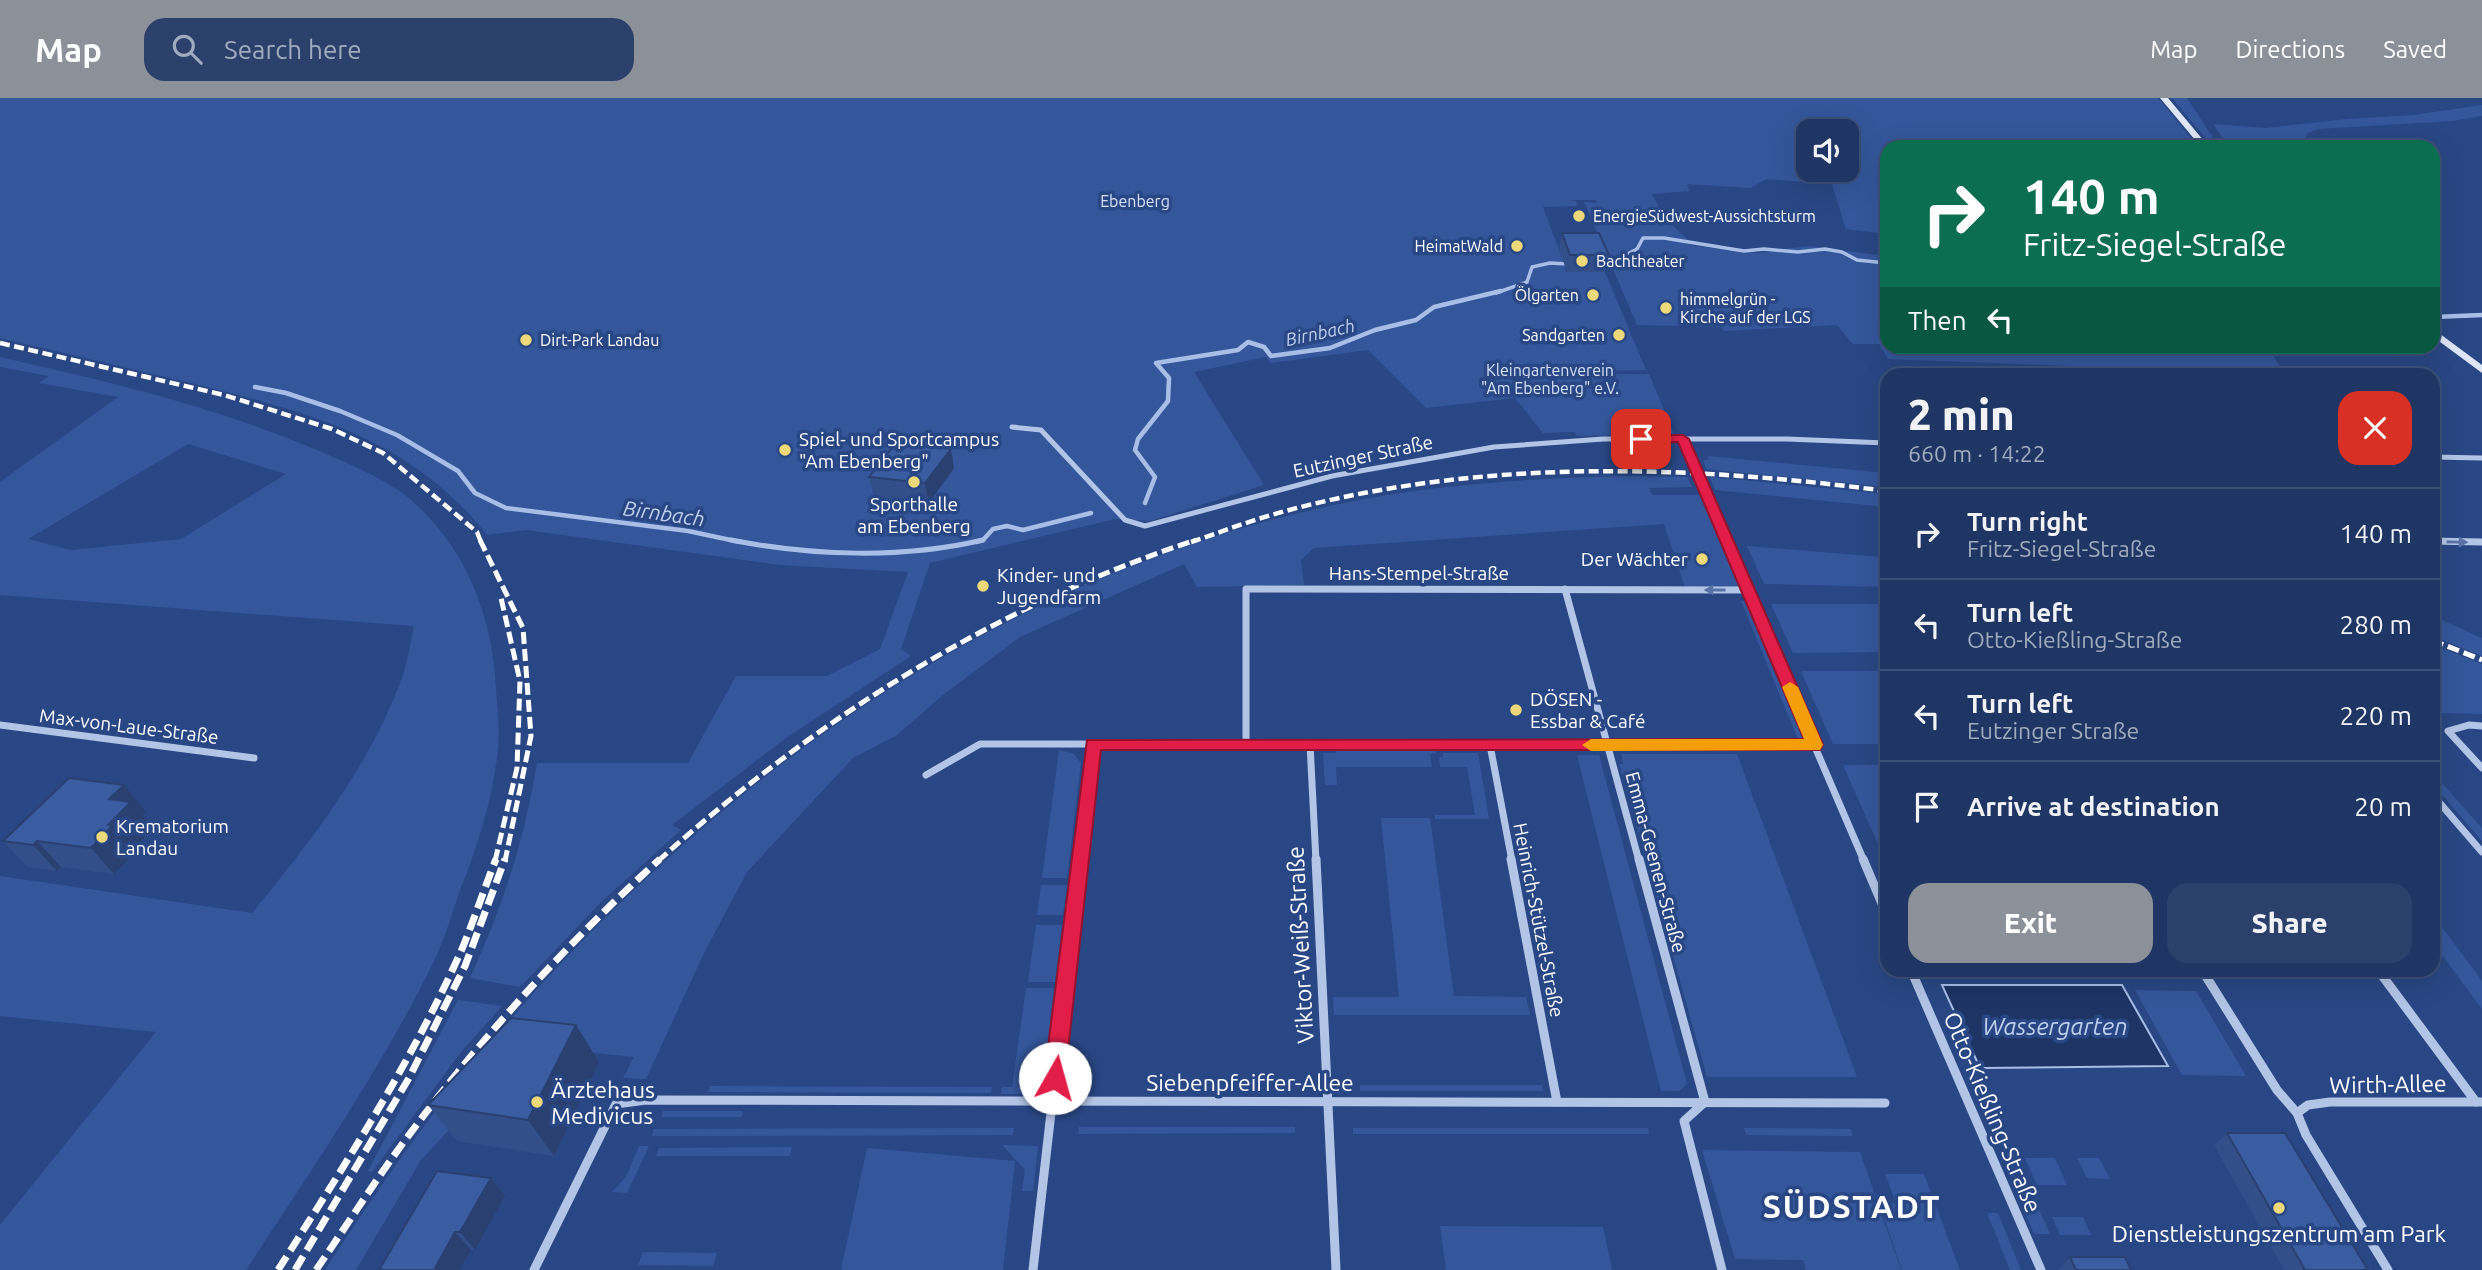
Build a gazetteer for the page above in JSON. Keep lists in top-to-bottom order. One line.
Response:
{"streets":{"street":["Eutzinger Straße","Hans-Stempel-Straße","Max-von-Laue-Straße","Emma-Geenen-Straße","Heinrich-Stützel-Straße","Viktor-Weiß-Straße","Siebenpfeiffer-Allee","Wirth-Allee","Otto-Kießling-Straße"]},"crossings":[["Hans-Stempel-Straße","Emma-Geenen-Straße"],["Emma-Geenen-Straße","Siebenpfeiffer-Allee"],["Heinrich-Stützel-Straße","Siebenpfeiffer-Allee"],["Viktor-Weiß-Straße","Siebenpfeiffer-Allee"]],"districts":["SÜDSTADT"],"water":["Birnbach","Wassergarten"],"parks":["Ebenberg","Kleingartenverein \"Am Ebenberg\" e.V."],"places":["EnergieSüdwest-Aussichtsturm","HeimatWald","Bachtheater","Ölgarten","himmelgrün - Kirche auf der LGS","Sandgarten","Dirt-Park Landau","Spiel- und Sportcampus \"Am Ebenberg\"","Sporthalle am Ebenberg","Der Wächter","Kinder- und Jugendfarm","DÖSEN - Essbar & Café","Krematorium Landau","Ärztehaus Medivicus","Dienstleistungszentrum am Park"],"page":{"header":"Map","search":"Search here","nav":["Map","Directions","Saved"],"turn":["140 m","Fritz-Siegel-Straße"],"then":"Then","heading":["2 min","660 m · 14:22"],"list":[{"name":"Turn right","note":"Fritz-Siegel-Straße","value":"140 m"},{"name":"Turn left","note":"Otto-Kießling-Straße","value":"280 m"},{"name":"Turn left","note":"Eutzinger Straße","value":"220 m"},{"name":"Arrive at destination","value":"20 m"}],"buttons":["Exit","Share"]}}
